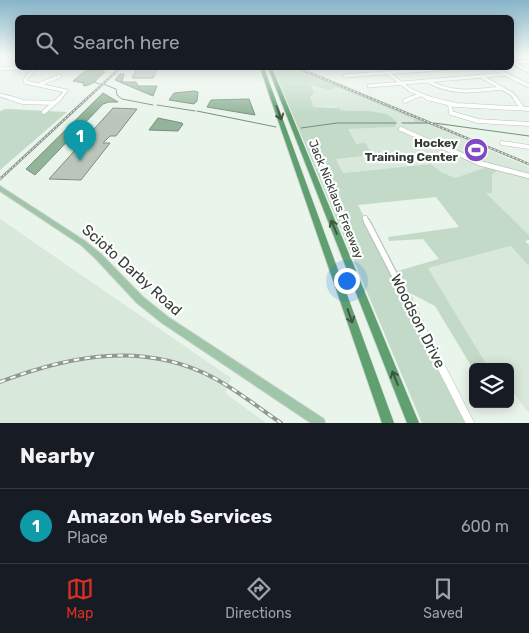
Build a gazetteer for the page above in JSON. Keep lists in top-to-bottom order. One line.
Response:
{"streets":{"highway":["Jack Nicklaus Freeway"],"main road":["Scioto Darby Road"],"street":["Woodson Drive"]},"places":{"sports":["Hockey Training Center"]},"page":{"search":"Search here","pins":"1","heading":"Nearby","list":[{"mark":"1","name":"Amazon Web Services","note":"Place","value":"600 m"}],"nav":["Map","Directions","Saved"]}}
